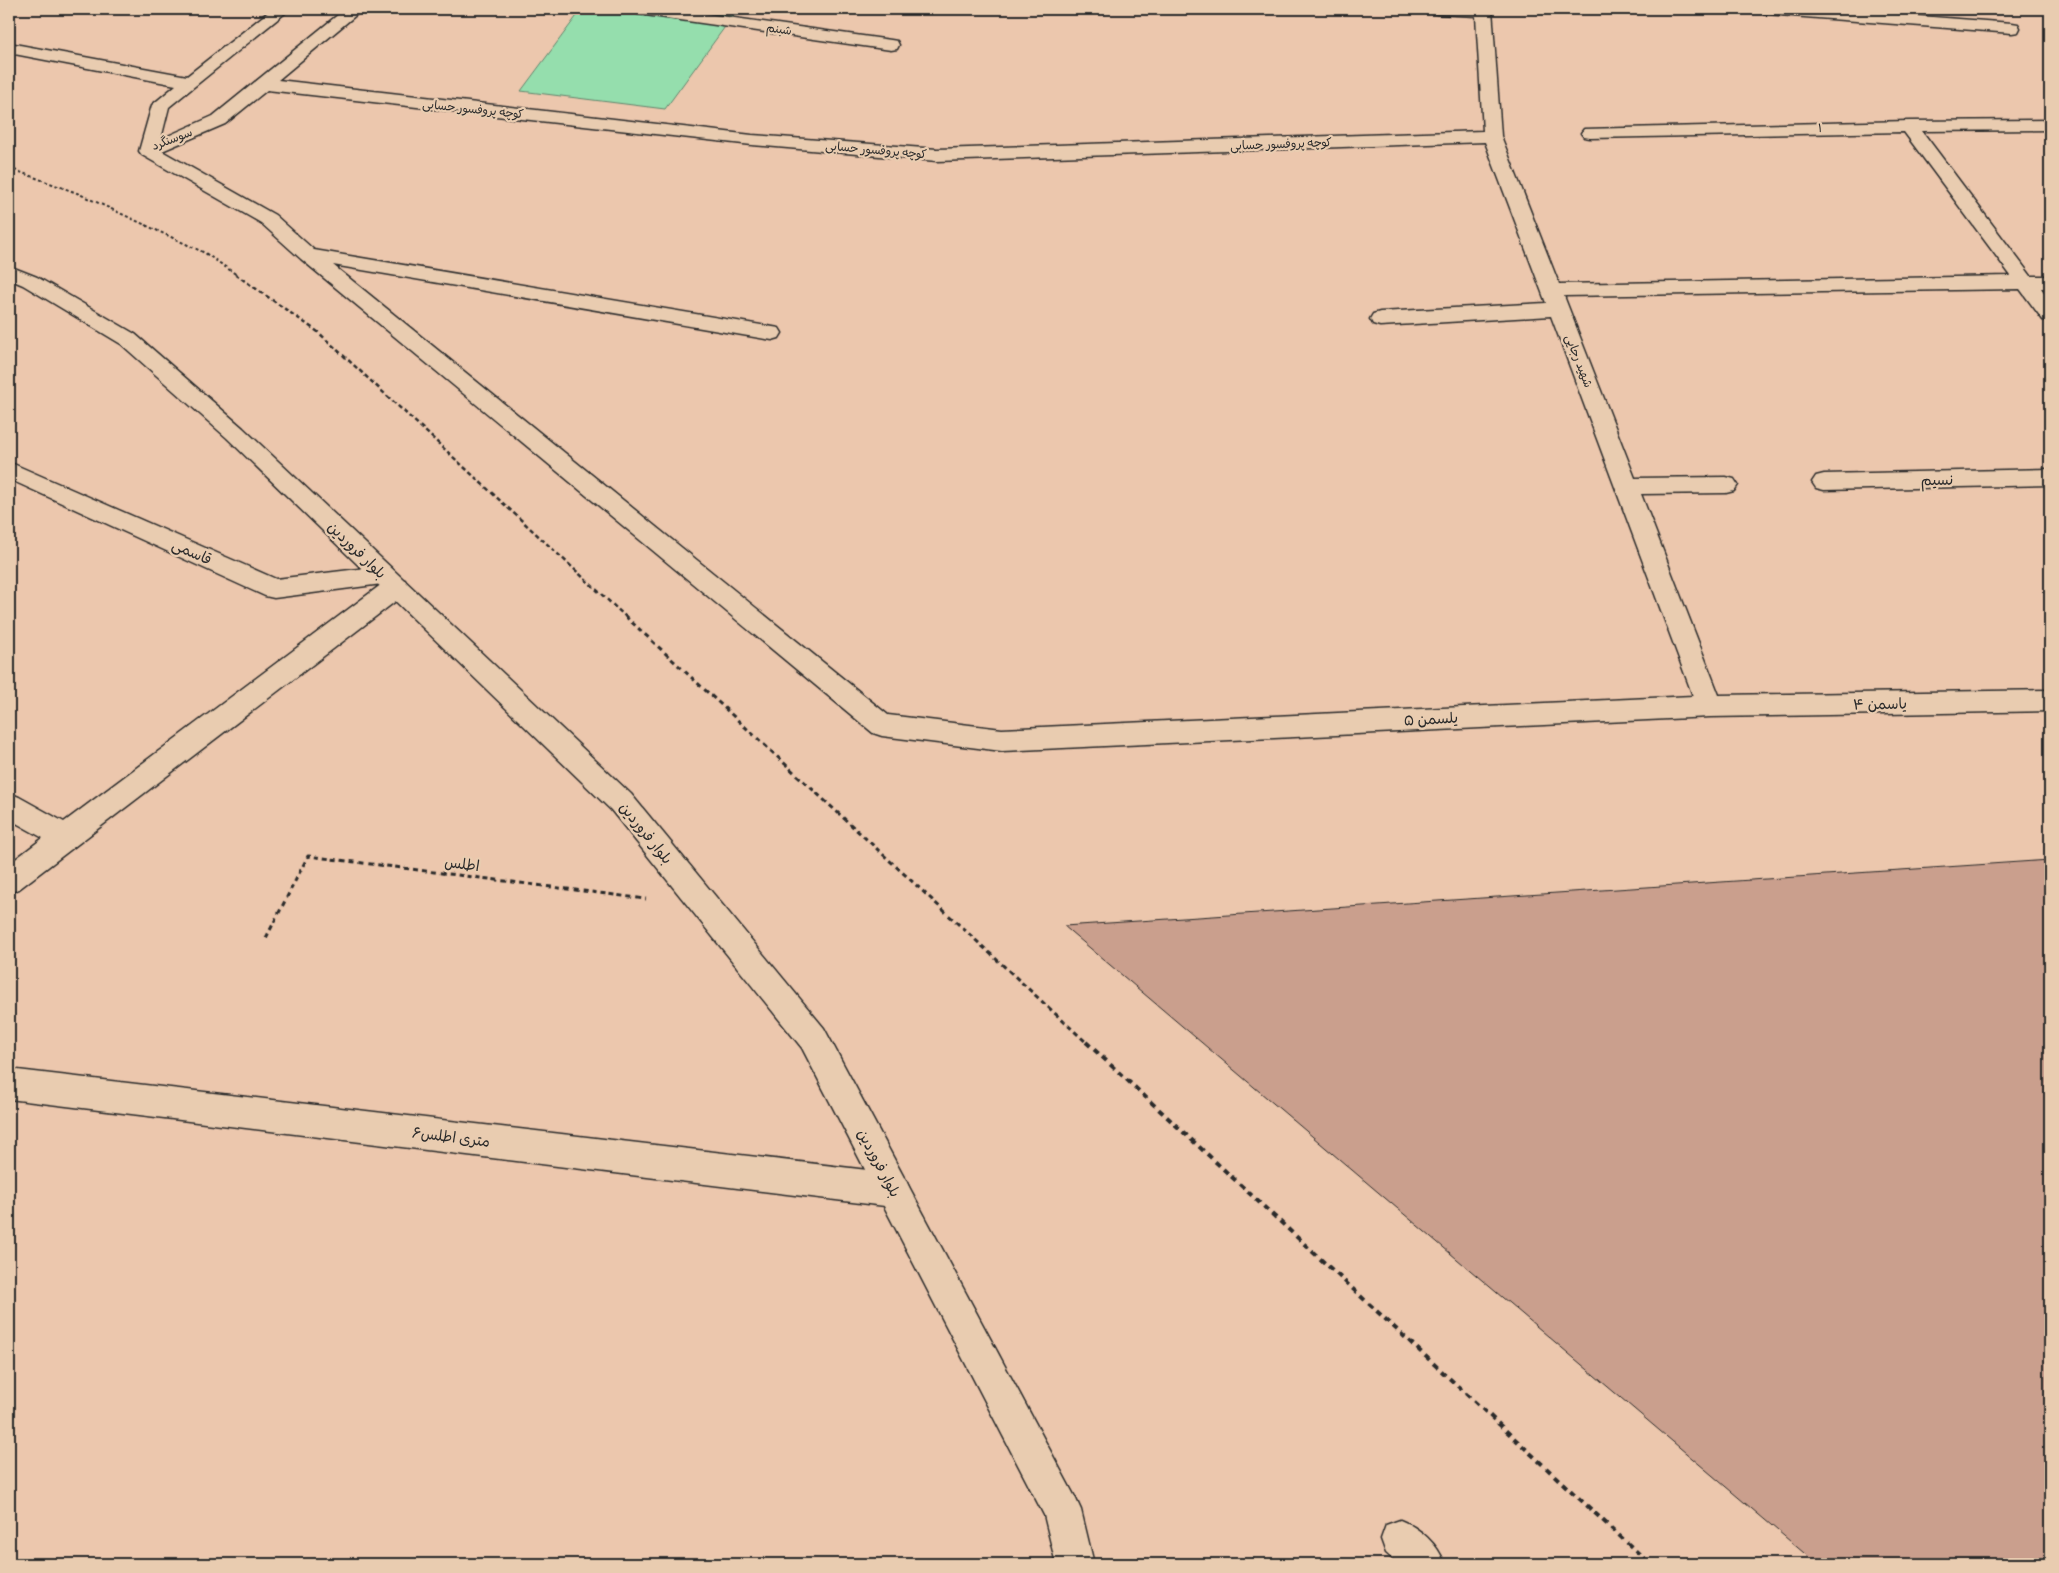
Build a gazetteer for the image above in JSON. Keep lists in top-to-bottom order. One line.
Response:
{"streets":{"street":["شبنم","کوچه پروفسور حسابی","۱","سوسنگرد","شهید رجایی","نسیم","بلوار فروردین","قاسمی","یاسمن ۴","یلسمن ۵","۶متری اطلس"],"path":["اطلس"]},"crossings":[["کوچه پروفسور حسابی","سوسنگرد"],["کوچه پروفسور حسابی","شهید رجایی"],["سوسنگرد","یلسمن ۵"],["شهید رجایی","یاسمن ۴"],["شهید رجایی","یلسمن ۵"],["بلوار فروردین","قاسمی"],["بلوار فروردین","اطلس"],["بلوار فروردین","۶متری اطلس"],["یاسمن ۴","یلسمن ۵"]]}
